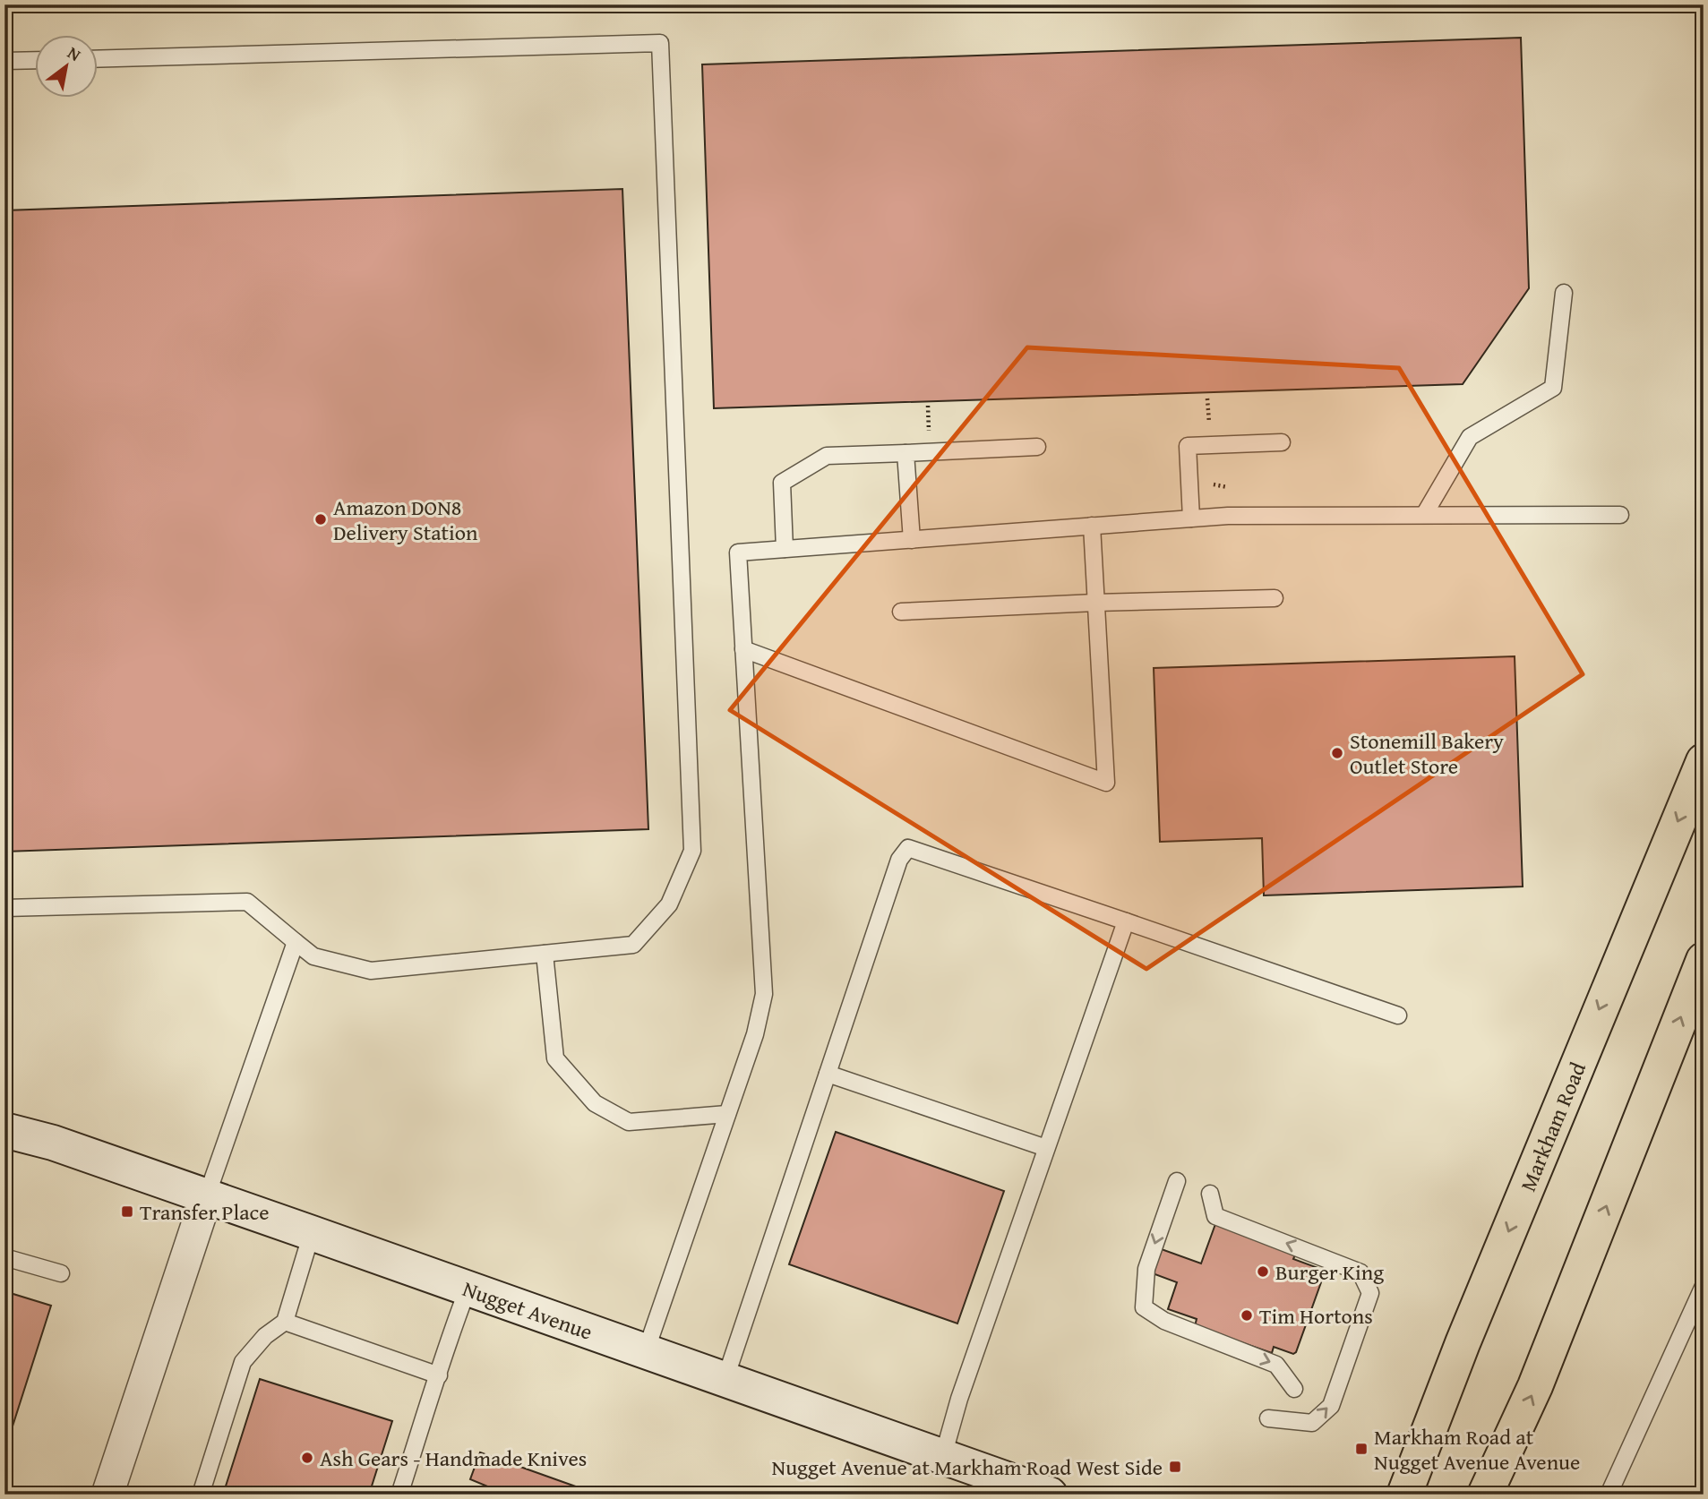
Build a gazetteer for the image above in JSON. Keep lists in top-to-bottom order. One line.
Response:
{"streets":{"main road":["Markham Road"],"street":["Nugget Avenue"]},"places":{"other":["Amazon DON8 Delivery Station","Stonemill Bakery Outlet Store","Burger King","Tim Hortons","Ash Gears - Handmade Knives"],"transit":["Transfer Place","Markham Road at Nugget Avenue Avenue","Nugget Avenue at Markham Road West Side"]},"north":"top right"}
